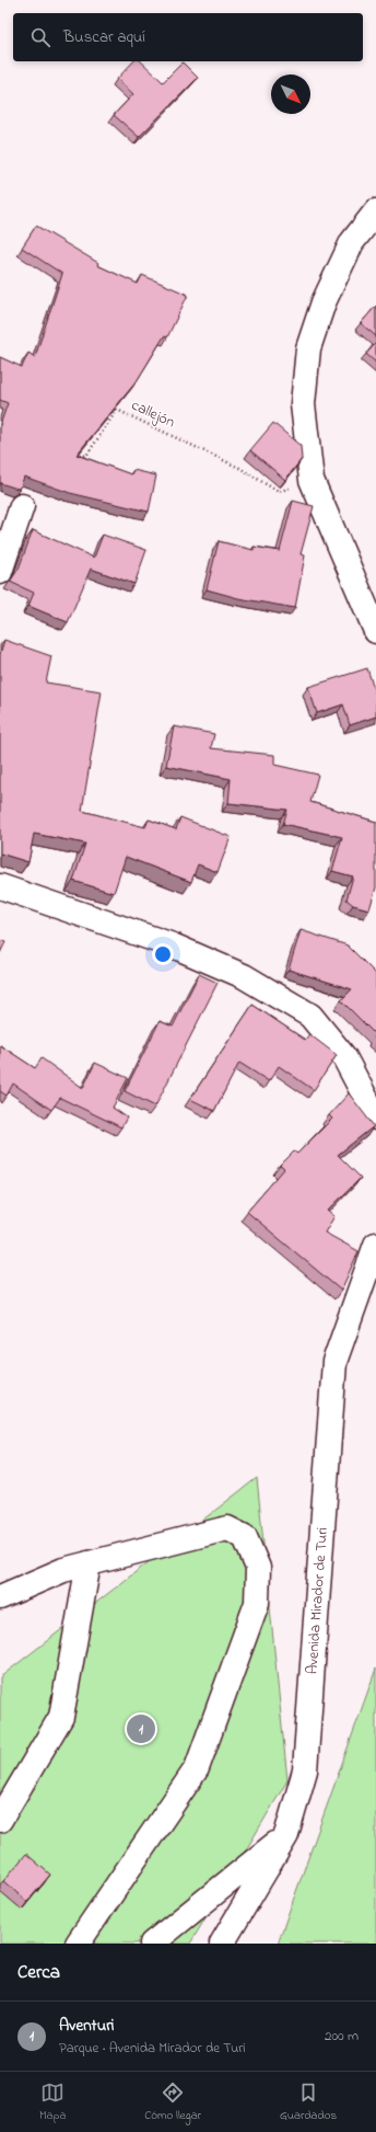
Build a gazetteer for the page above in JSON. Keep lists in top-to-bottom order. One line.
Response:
{"streets":{"street":["Avenida Mirador de Turi"],"path":["callejón"]},"north":"bottom right","page":{"search":"Buscar aquí","pins":"1","heading":"Cerca","list":[{"mark":"1","name":"Aventuri","note":"Parque · Avenida Mirador de Turi","value":"200 m"}],"nav":["Mapa","Cómo llegar","Guardados"]}}
